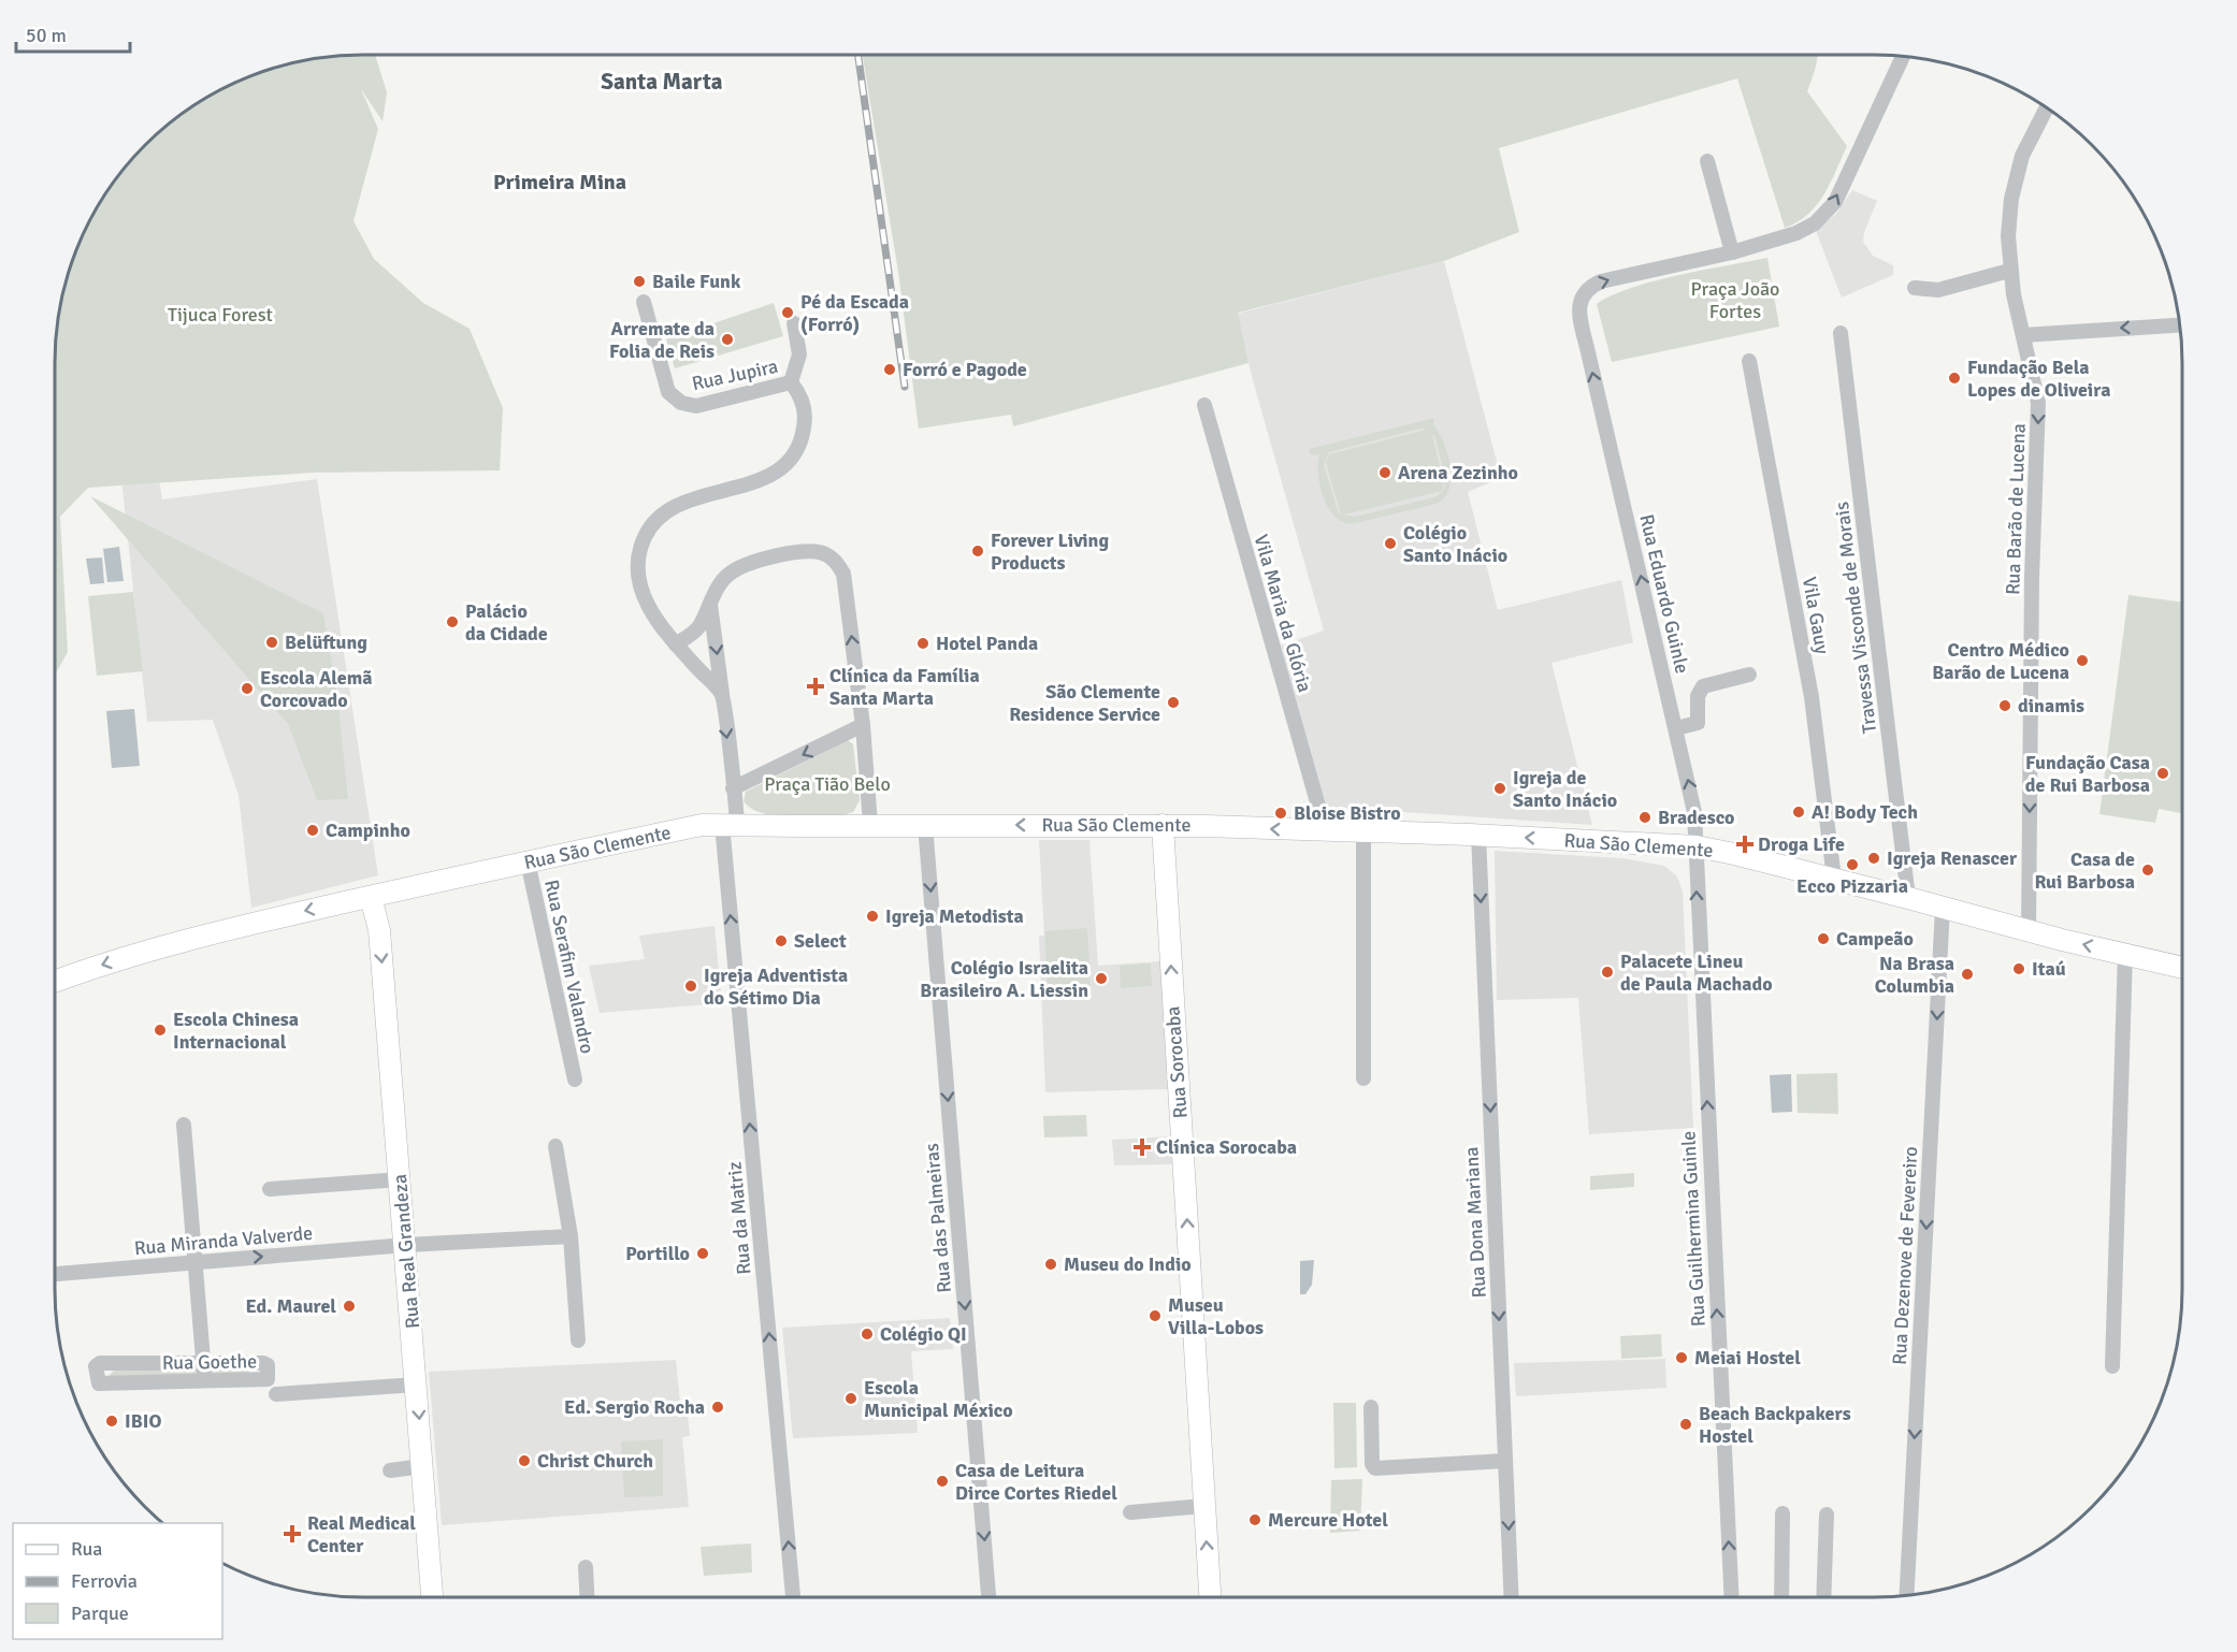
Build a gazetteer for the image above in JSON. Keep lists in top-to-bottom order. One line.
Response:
{"streets":{"main road":["Rua São Clemente","Rua Sorocaba","Rua Real Grandeza"],"street":["Rua Jupira","Rua Barão de Lucena","Rua Eduardo Guinle","Vila Maria da Glória","Vila Gauy","Travessa Visconde de Morais","Rua Serafim Valandro","Rua da Matriz","Rua das Palmeiras","Rua Dona Mariana","Rua Guilhermina Guinle","Rua Miranda Valverde","Rua Dezenove de Fevereiro","Rua Goethe"]},"crossings":[["Rua Barão de Lucena","Rua São Clemente"],["Rua Eduardo Guinle","Rua São Clemente"],["Rua Eduardo Guinle","Rua Guilhermina Guinle"],["Vila Maria da Glória","Rua São Clemente"],["Vila Gauy","Rua São Clemente"],["Travessa Visconde de Morais","Rua São Clemente"],["Rua São Clemente","Rua Serafim Valandro"],["Rua São Clemente","Rua Sorocaba"],["Rua São Clemente","Rua da Matriz"],["Rua São Clemente","Rua das Palmeiras"],["Rua São Clemente","Rua Dona Mariana"],["Rua São Clemente","Rua Guilhermina Guinle"],["Rua São Clemente","Rua Real Grandeza"],["Rua São Clemente","Rua Dezenove de Fevereiro"],["Rua Miranda Valverde","Rua Real Grandeza"]],"one_way":["Rua Barão de Lucena","Rua Eduardo Guinle","Rua São Clemente","Rua Sorocaba","Rua das Palmeiras","Rua Guilhermina Guinle","Rua Real Grandeza","Rua Dezenove de Fevereiro"],"districts":["Santa Marta","Primeira Mina"],"parks":["Praça João Fortes","Tijuca Forest","Praça Tião Belo"],"places":{"other":["Baile Funk","Pé da Escada (Forró)","Arremate da Folia de Reis","Forró e Pagode","Fundação Bela Lopes de Oliveira","Arena Zezinho","Colégio Santo Inácio","Forever Living Products","Palácio da Cidade","Belüftung","Hotel Panda","Centro Médico Barão de Lucena","Escola Alemã Corcovado","São Clemente Residence Service","dinamis","Fundação Casa de Rui Barbosa","Igreja de Santo Inácio","A! Body Tech","Bloise Bistro","Bradesco","Campinho","Igreja Renascer","Ecco Pizzaria","Casa de Rui Barbosa","Igreja Metodista","Campeão","Select","Itaú","Palacete Lineu de Paula Machado","Na Brasa Columbia","Colégio Israelita Brasileiro A. Liessin","Igreja Adventista do Sétimo Dia","Escola Chinesa Internacional","Portillo","Museu do Indio","Ed. Maurel","Museu Villa-Lobos","Colégio QI","Meiai Hostel","Escola Municipal México","Ed. Sergio Rocha","IBIO","Beach Backpakers Hostel","Christ Church","Casa de Leitura Dirce Cortes Riedel","Mercure Hotel"],"health":["Clínica da Família Santa Marta","Droga Life","Clínica Sorocaba","Real Medical Center"]},"legend":["Rua","Ferrovia","Parque"],"scale_bar":"50 m"}
